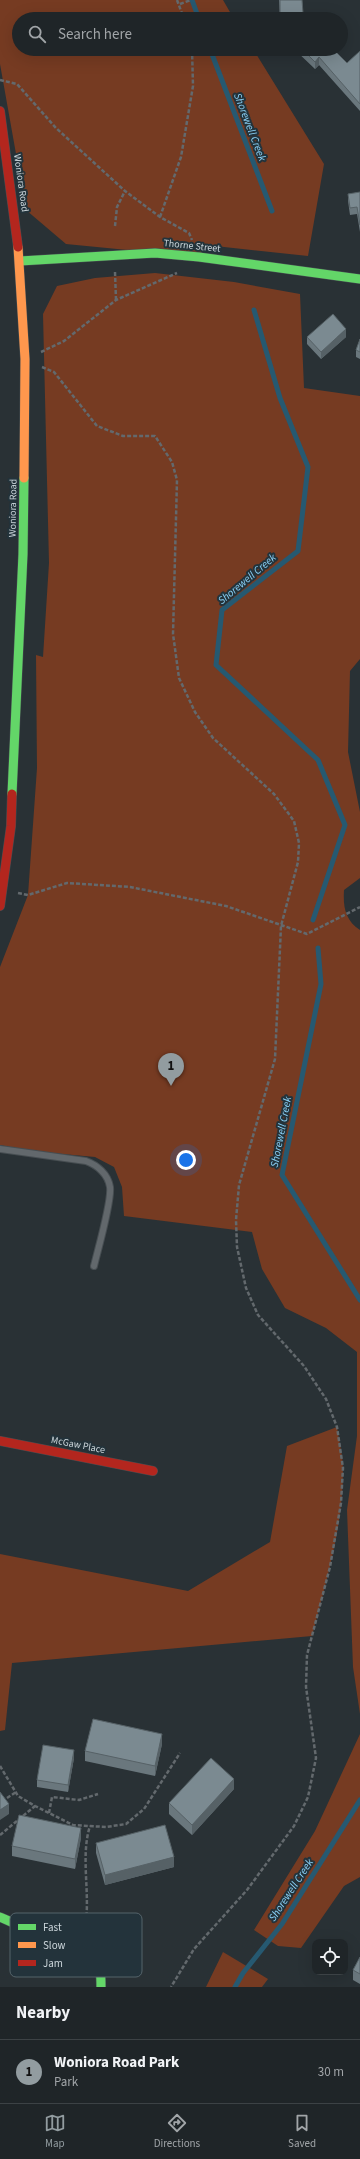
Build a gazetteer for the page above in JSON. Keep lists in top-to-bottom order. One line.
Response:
{"streets":{"street":["Woniora Road","Thorne Street","McGaw Place"]},"crossings":[["Woniora Road","Thorne Street"]],"water":["Shorewell Creek"],"legend":["Fast","Slow","Jam"],"page":{"search":"Search here","pins":"1","heading":"Nearby","list":[{"mark":"1","name":"Woniora Road Park","note":"Park","value":"30 m"}],"nav":["Map","Directions","Saved"]}}
